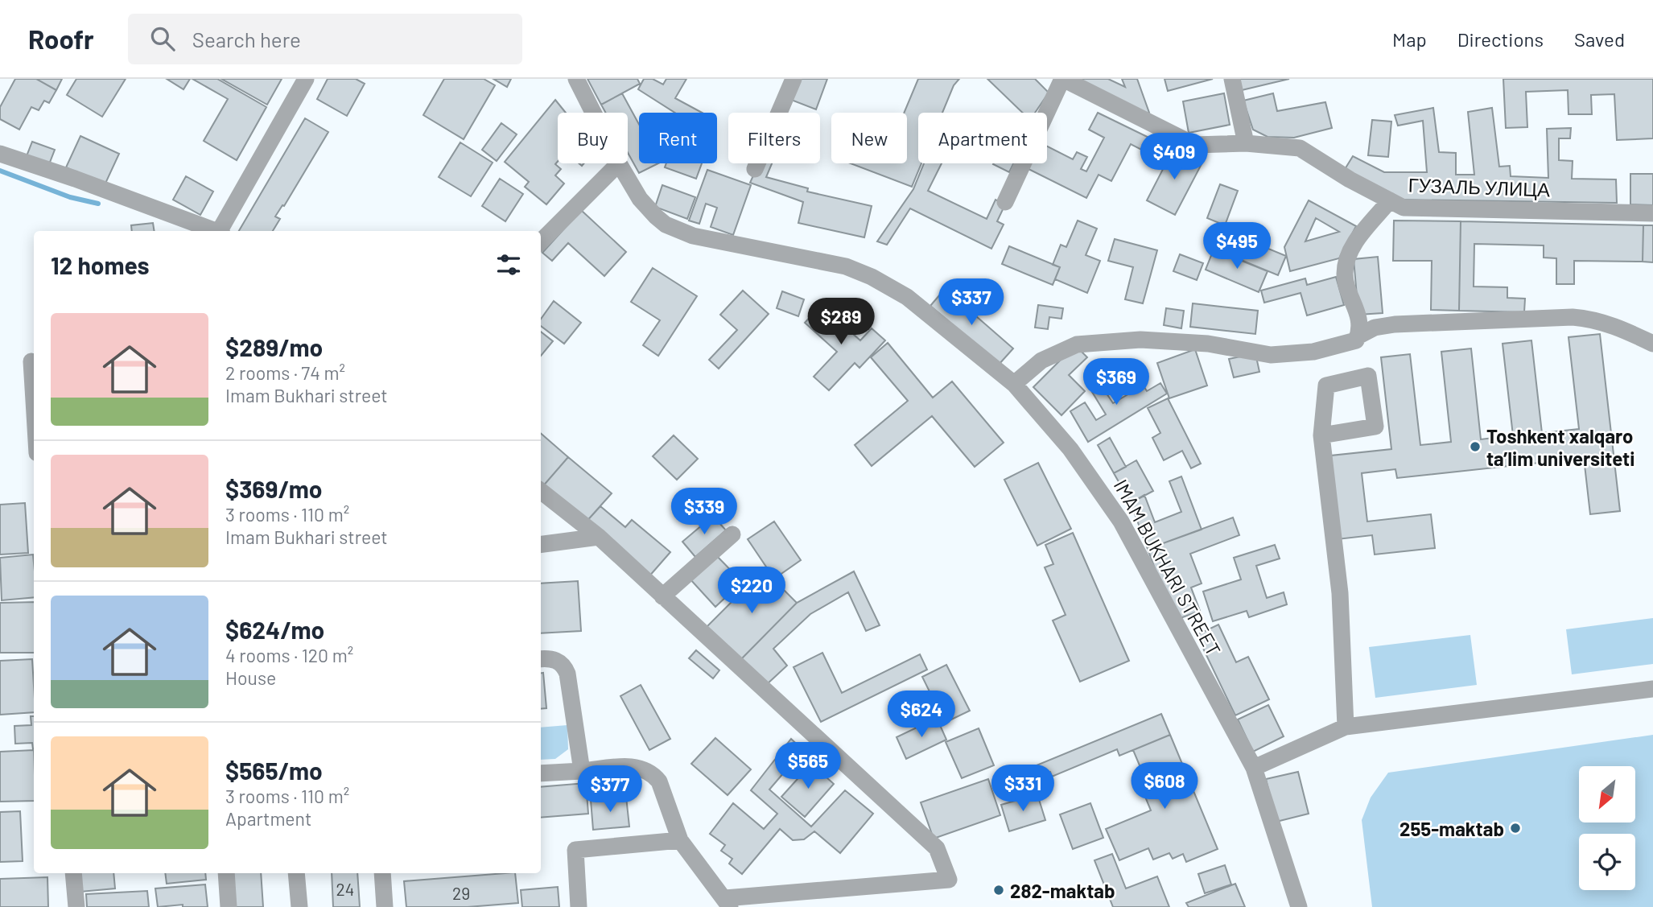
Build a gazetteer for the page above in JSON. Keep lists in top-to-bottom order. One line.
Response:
{"streets":{"street":["ГУЗАЛЬ УЛИЦА","IMAM BUKHARI STREET"]},"places":["Toshkent xalqaro ta’lim universiteti","255-maktab","282-maktab"],"house_numbers":["24","29"],"north":"bottom left","page":{"header":"Roofr","search":"Search here","nav":["Map","Directions","Saved"],"chip":["Buy","Rent","Filters","New","Apartment"],"price":["$409","$495","$337","$289","$369","$339","$220","$624","$565","$608","$331","$377"],"heading":"12 homes","list":[{"name":"$289/mo","note":"2 rooms · 74 m² · Imam Bukhari street"},{"name":"$369/mo","note":"3 rooms · 110 m² · Imam Bukhari street"},{"name":"$624/mo","note":"4 rooms · 120 m² · House"},{"name":"$565/mo","note":"3 rooms · 110 m² · Apartment"}]}}
